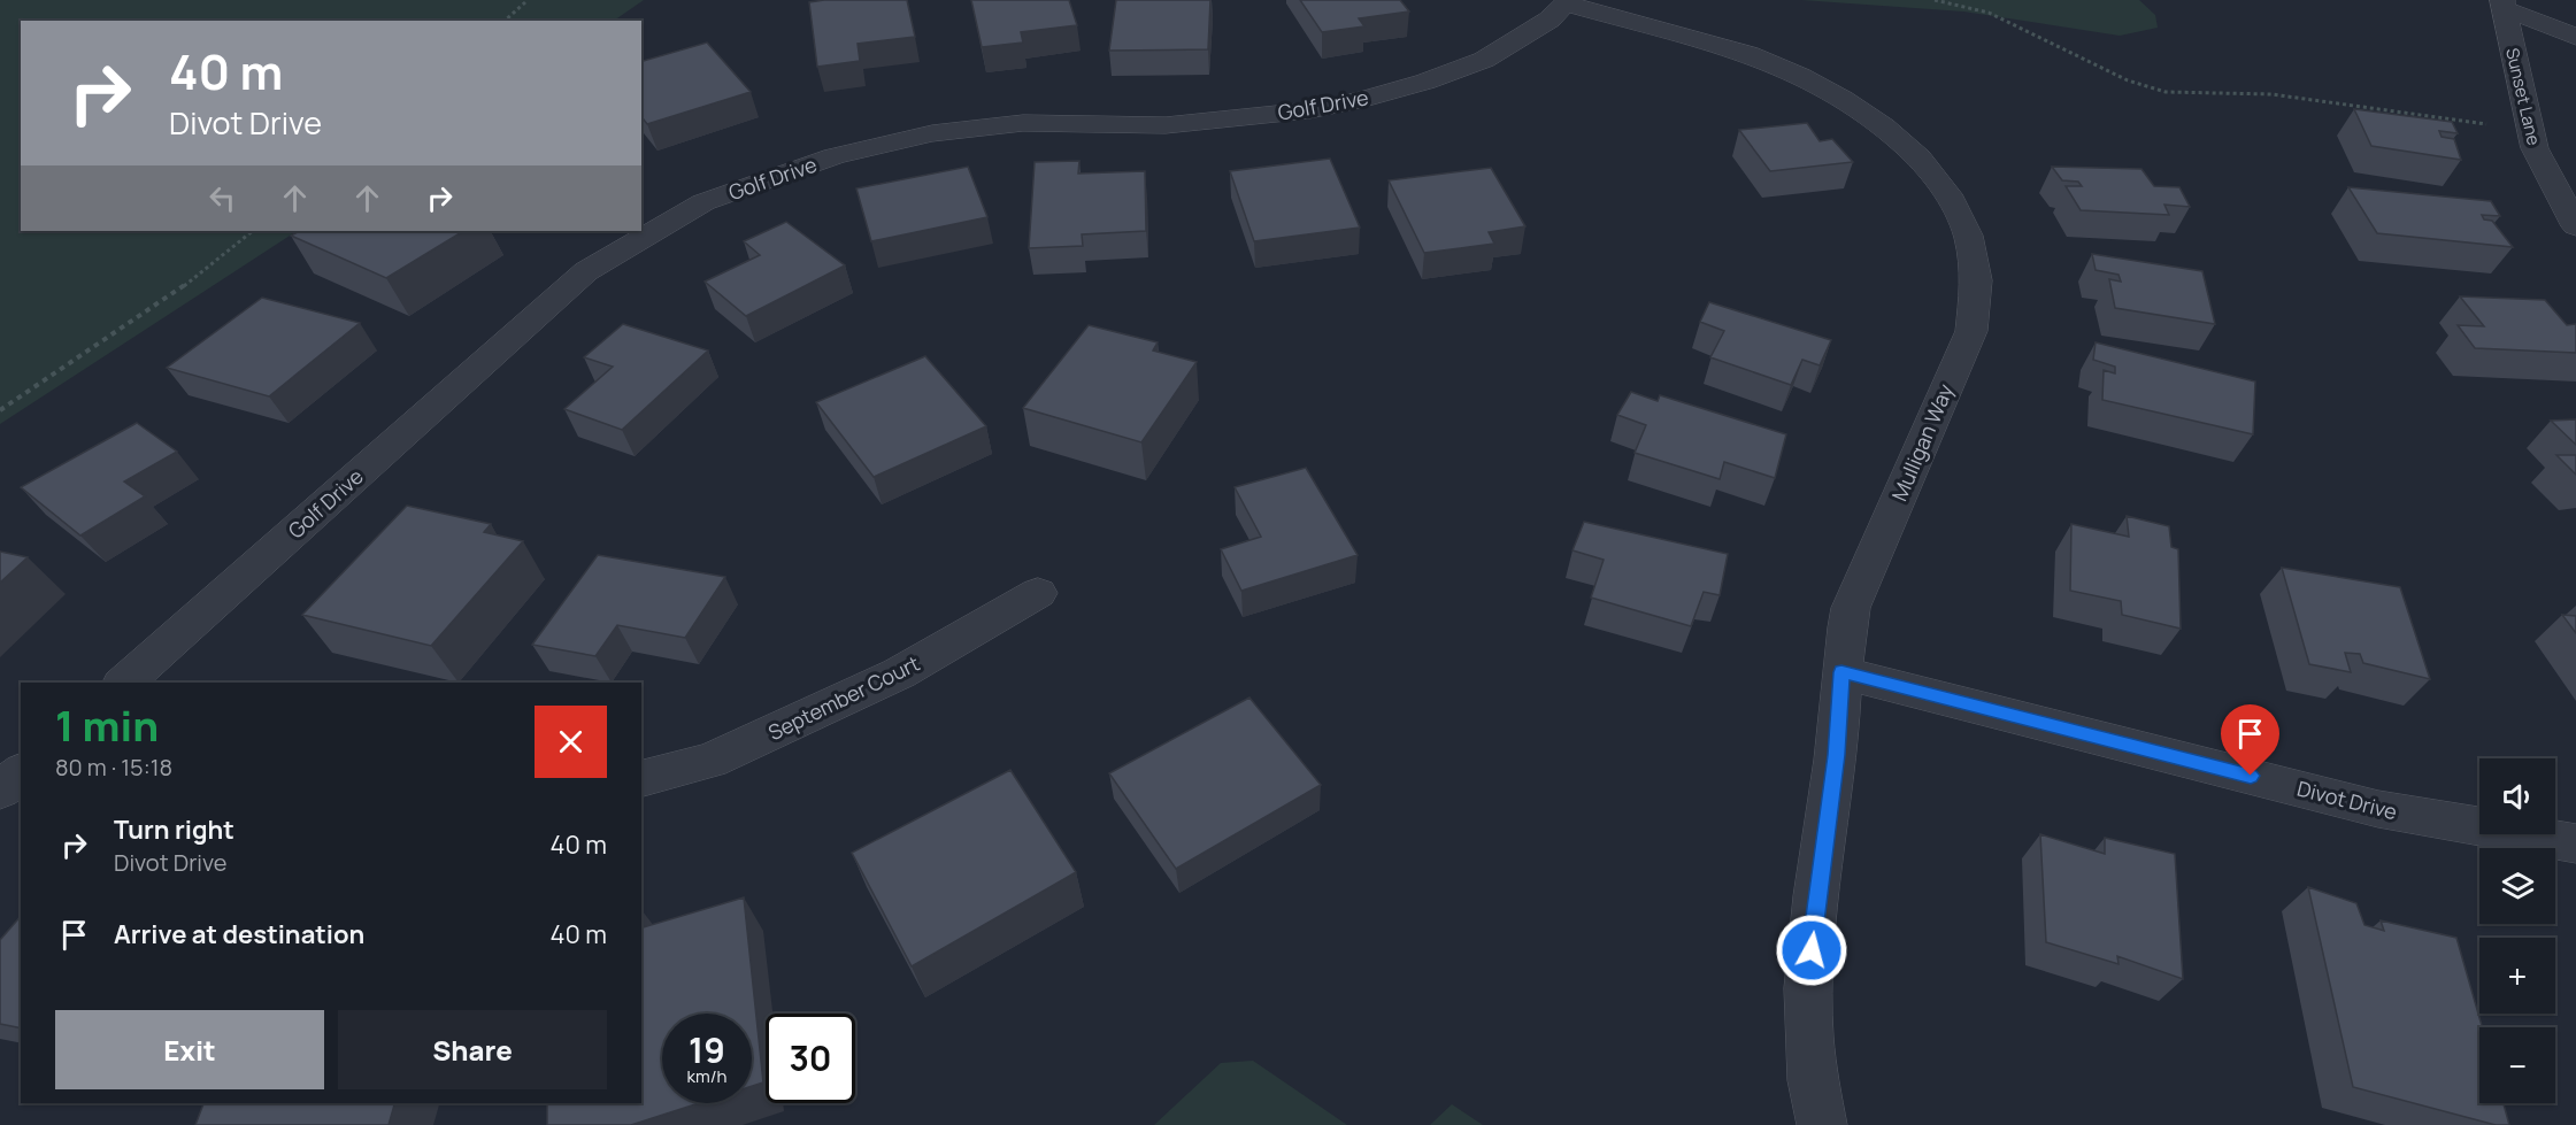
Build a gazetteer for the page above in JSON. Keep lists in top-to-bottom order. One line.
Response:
{"streets":{"street":["Sunset Lane","Golf Drive","Mulligan Way","September Court","Divot Drive"]},"crossings":[["Golf Drive","Mulligan Way"],["Mulligan Way","Divot Drive"]],"page":{"turn":["40 m","Divot Drive"],"heading":["1 min","80 m · 15:18"],"map_buttons":["+","−"],"list":[{"name":"Turn right","note":"Divot Drive","value":"40 m"},{"name":"Arrive at destination","value":"40 m"}],"buttons":["Exit","Share"],"speed":"19 km/h","limit":"30"}}
